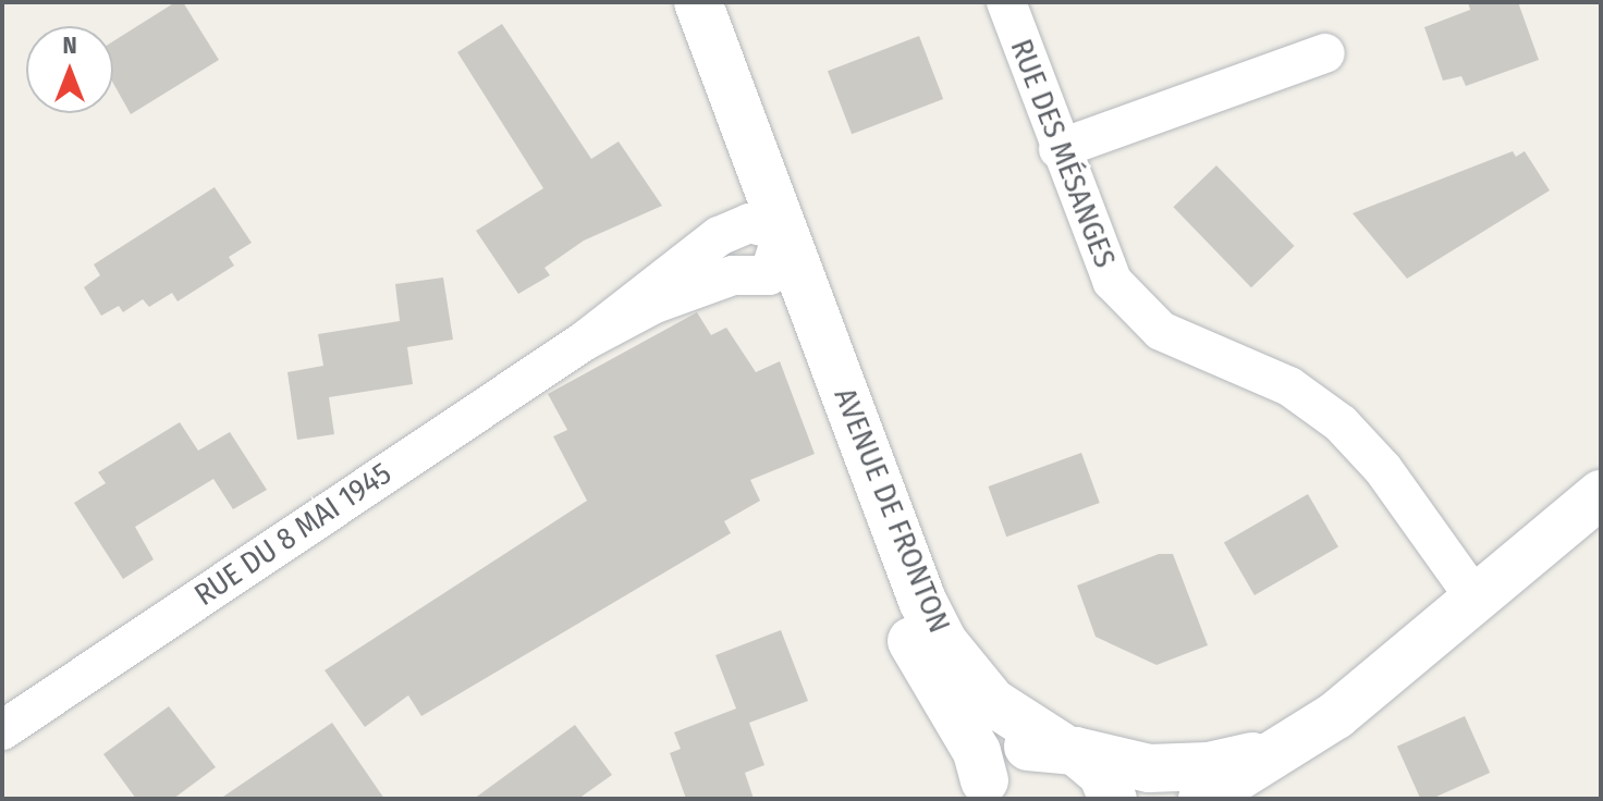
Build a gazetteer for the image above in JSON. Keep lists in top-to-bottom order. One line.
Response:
{"streets":{"main road":["AVENUE DE FRONTON"],"street":["RUE DES MÉSANGES","RUE DU 8 MAI 1945"]},"crossings":[["AVENUE DE FRONTON","RUE DU 8 MAI 1945"]],"north":"top"}
